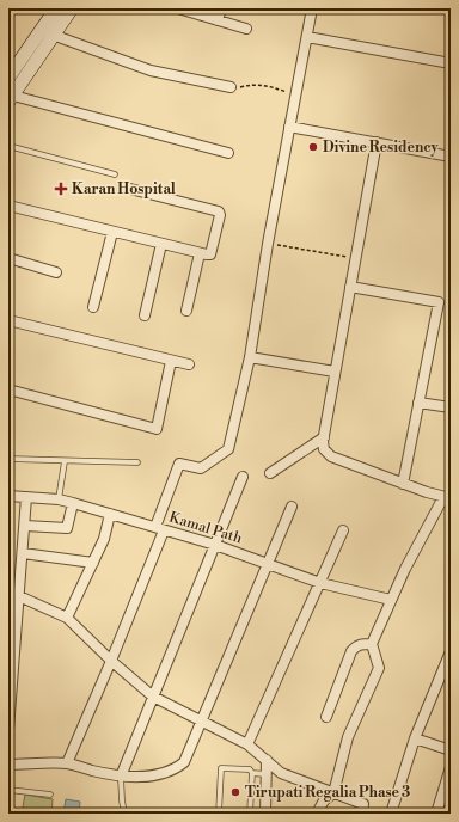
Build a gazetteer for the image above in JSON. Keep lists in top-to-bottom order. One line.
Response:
{"streets":{"street":["Kamal Path"]},"places":{"other":["Divine Residency","Tirupati Regalia Phase 3"],"health":["Karan Hospital"]}}
